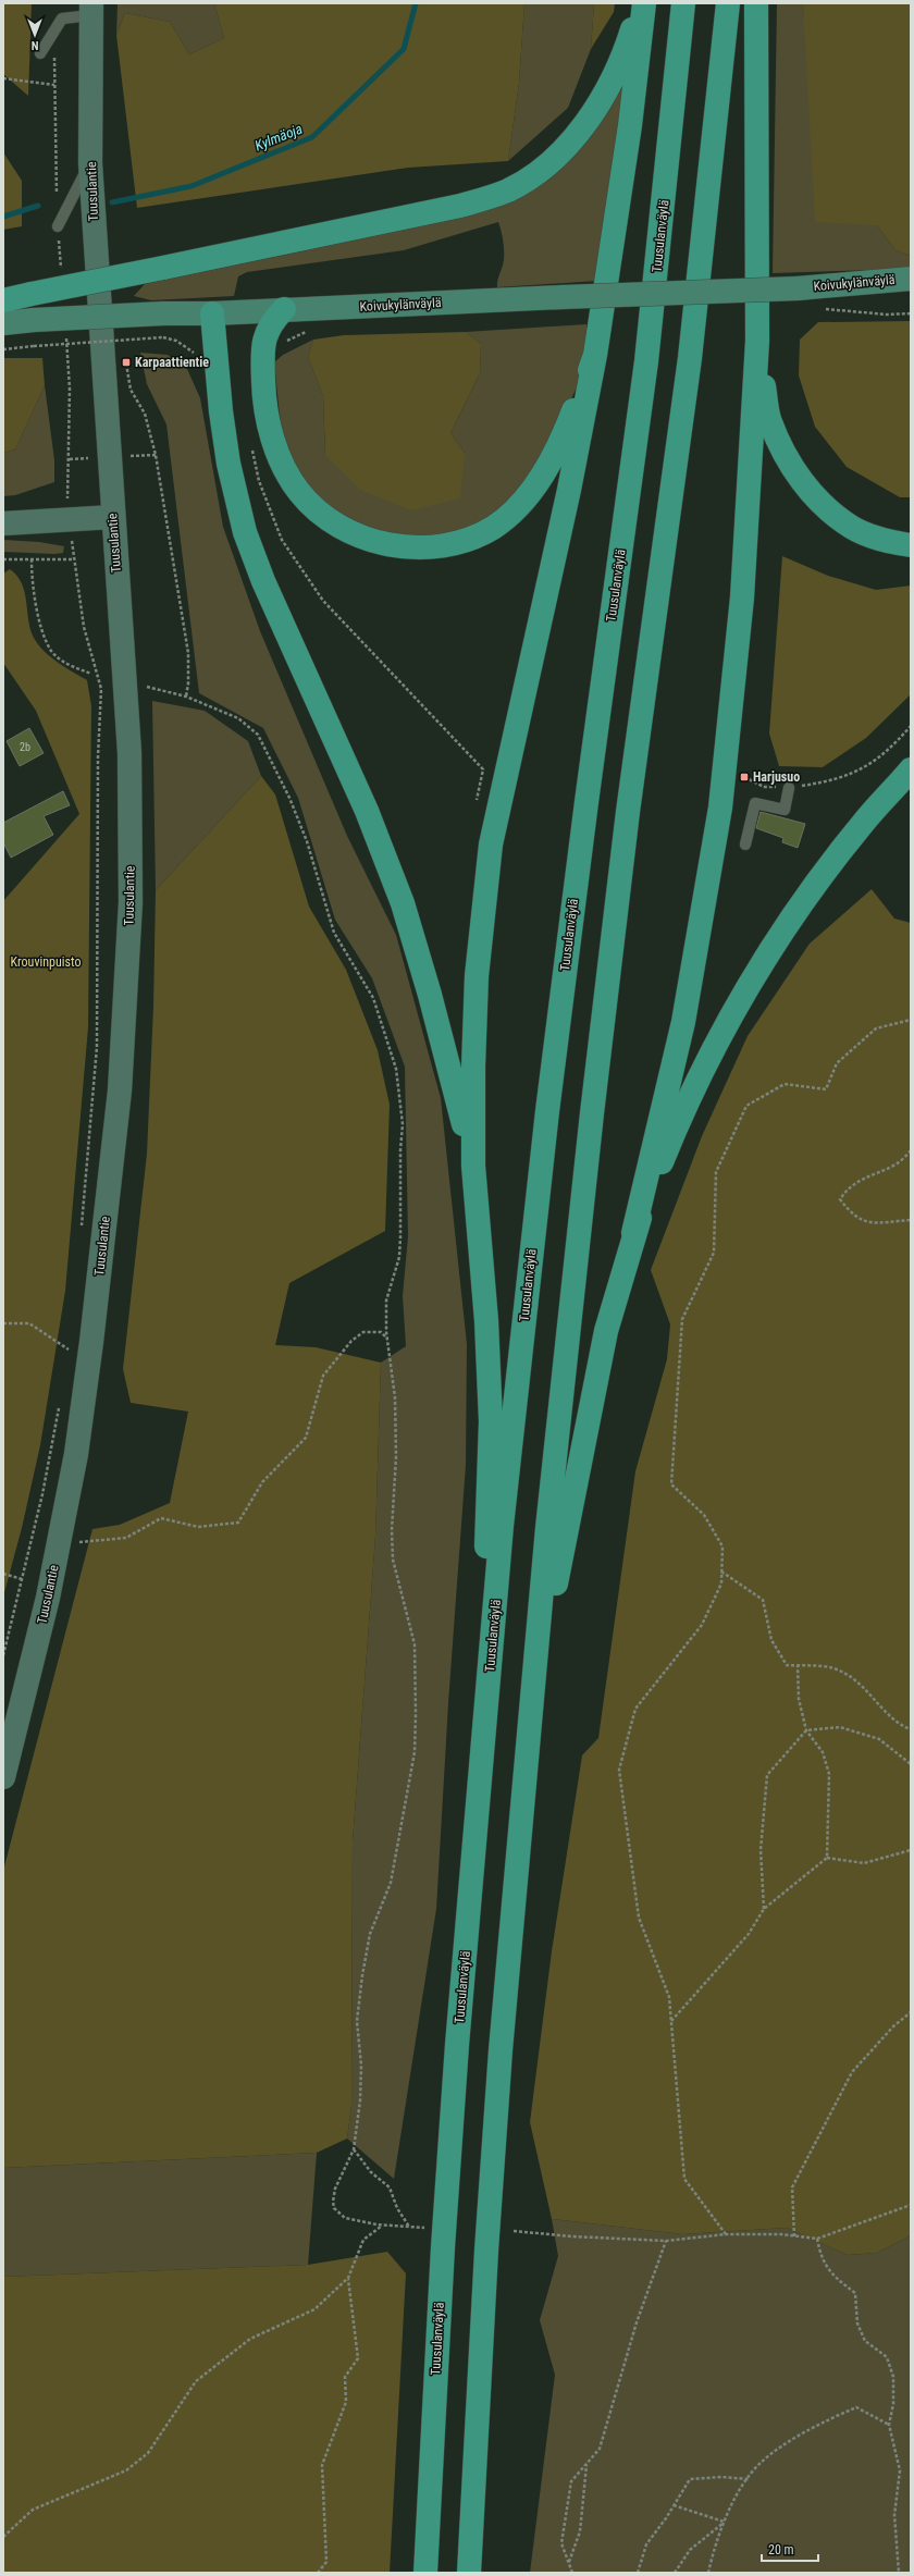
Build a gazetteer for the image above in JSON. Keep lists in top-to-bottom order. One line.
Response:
{"streets":{"highway":["Tuusulanväylä"],"main road":["Tuusulantie","Koivukylänväylä"]},"water":["Kylmäoja"],"parks":["Krouvinpuisto"],"places":{"transit":["Karpaattientie","Harjusuo"]},"house_numbers":["2b"],"scale_bar":"20 m","north":"bottom"}
